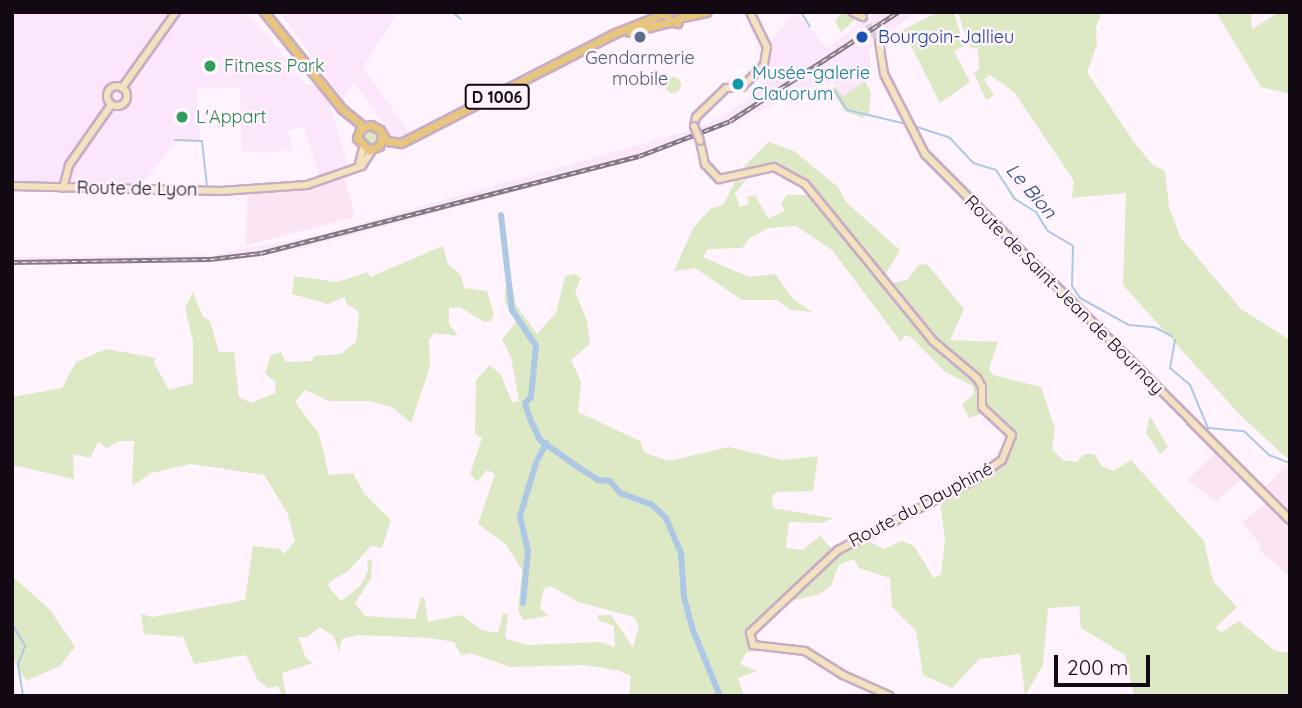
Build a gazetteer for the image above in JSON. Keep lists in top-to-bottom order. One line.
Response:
{"streets":{"main road":["D 1006"],"street":["Route de Lyon","Route de Saint-Jean de Bournay","Route du Dauphiné"]},"water":["Le Bion"],"places":["Gendarmerie mobile","Bourgoin-Jallieu","Fitness Park","Musée-galerie Clauorum","L'Appart"],"scale_bar":"200 m"}
